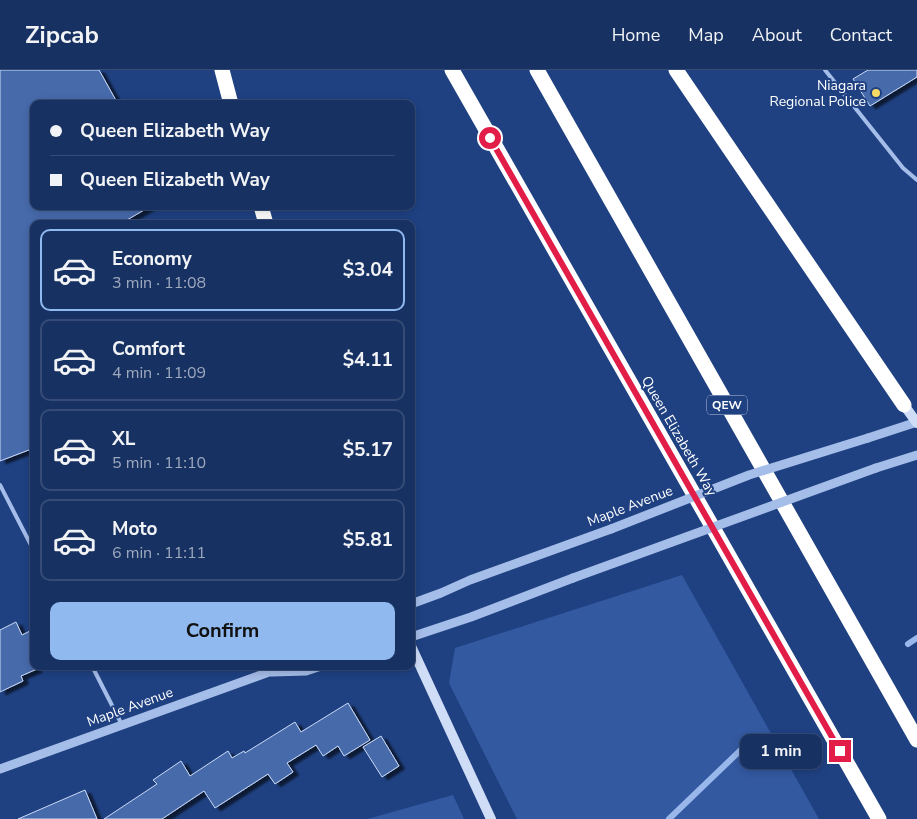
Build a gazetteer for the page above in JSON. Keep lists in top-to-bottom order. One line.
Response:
{"streets":{"highway":["QEW","Queen Elizabeth Way"],"street":["Maple Avenue"]},"places":["Niagara Regional Police"],"page":{"header":"Zipcab","nav":["Home","Map","About","Contact"],"banner":["Queen Elizabeth Way","Queen Elizabeth Way"],"list":[{"name":"Economy","note":"3 min · 11:08","value":"$3.04"},{"name":"Comfort","note":"4 min · 11:09","value":"$4.11"},{"name":"XL","note":"5 min · 11:10","value":"$5.17"},{"name":"Moto","note":"6 min · 11:11","value":"$5.81"}],"buttons":"Confirm","bubble":"1 min"}}
